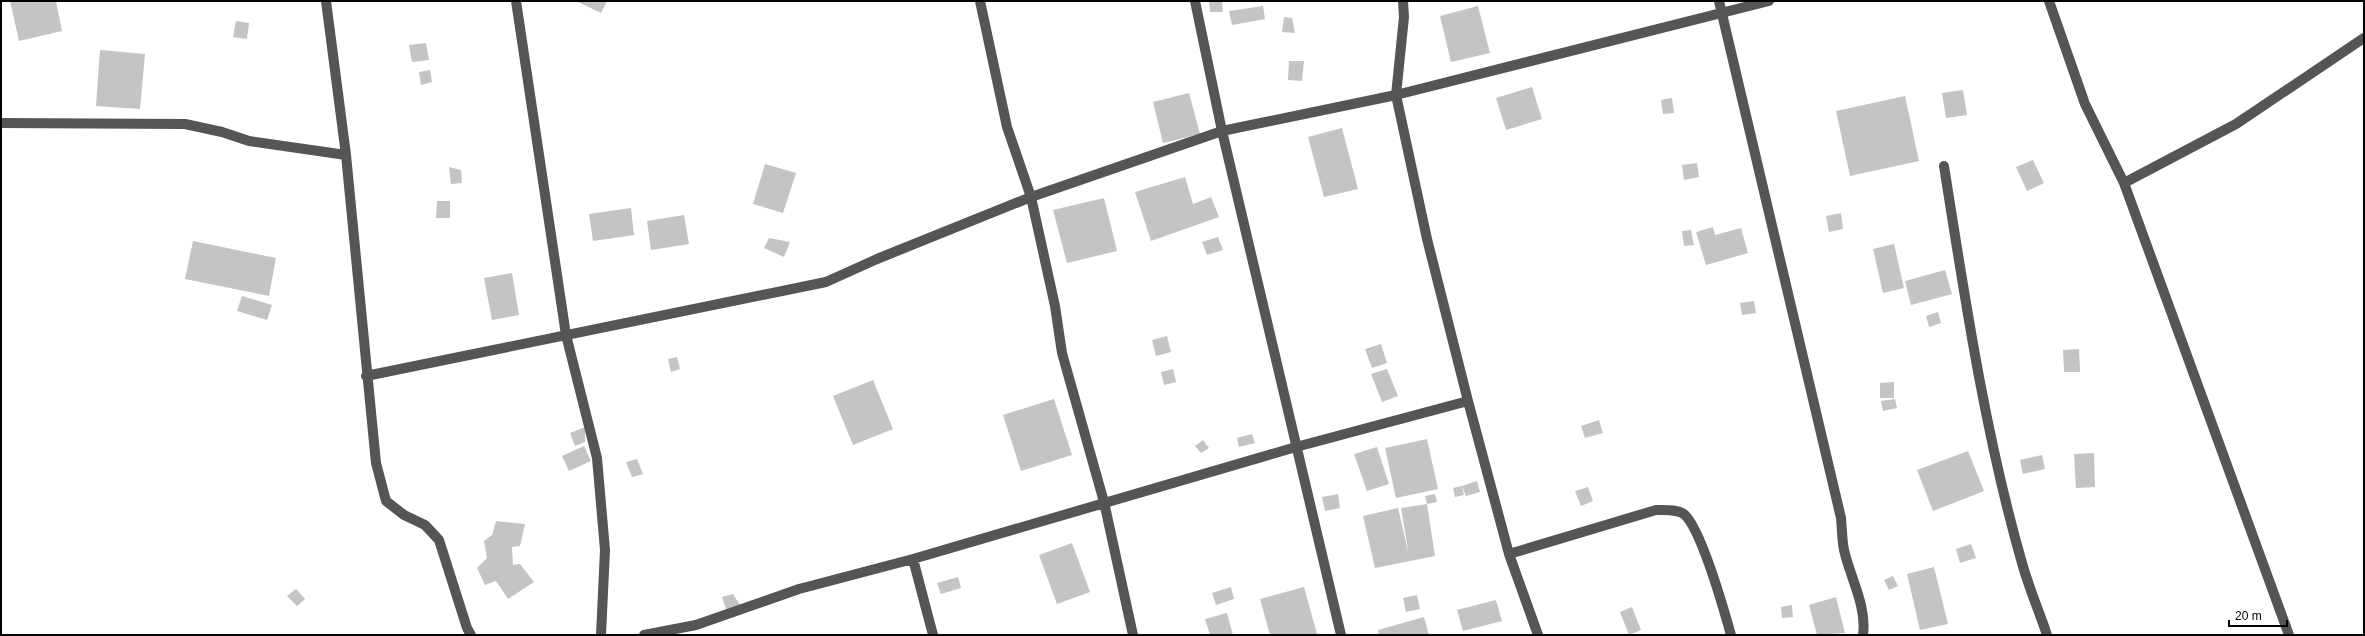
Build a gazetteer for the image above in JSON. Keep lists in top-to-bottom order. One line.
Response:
{"scale_bar":"20 m"}
